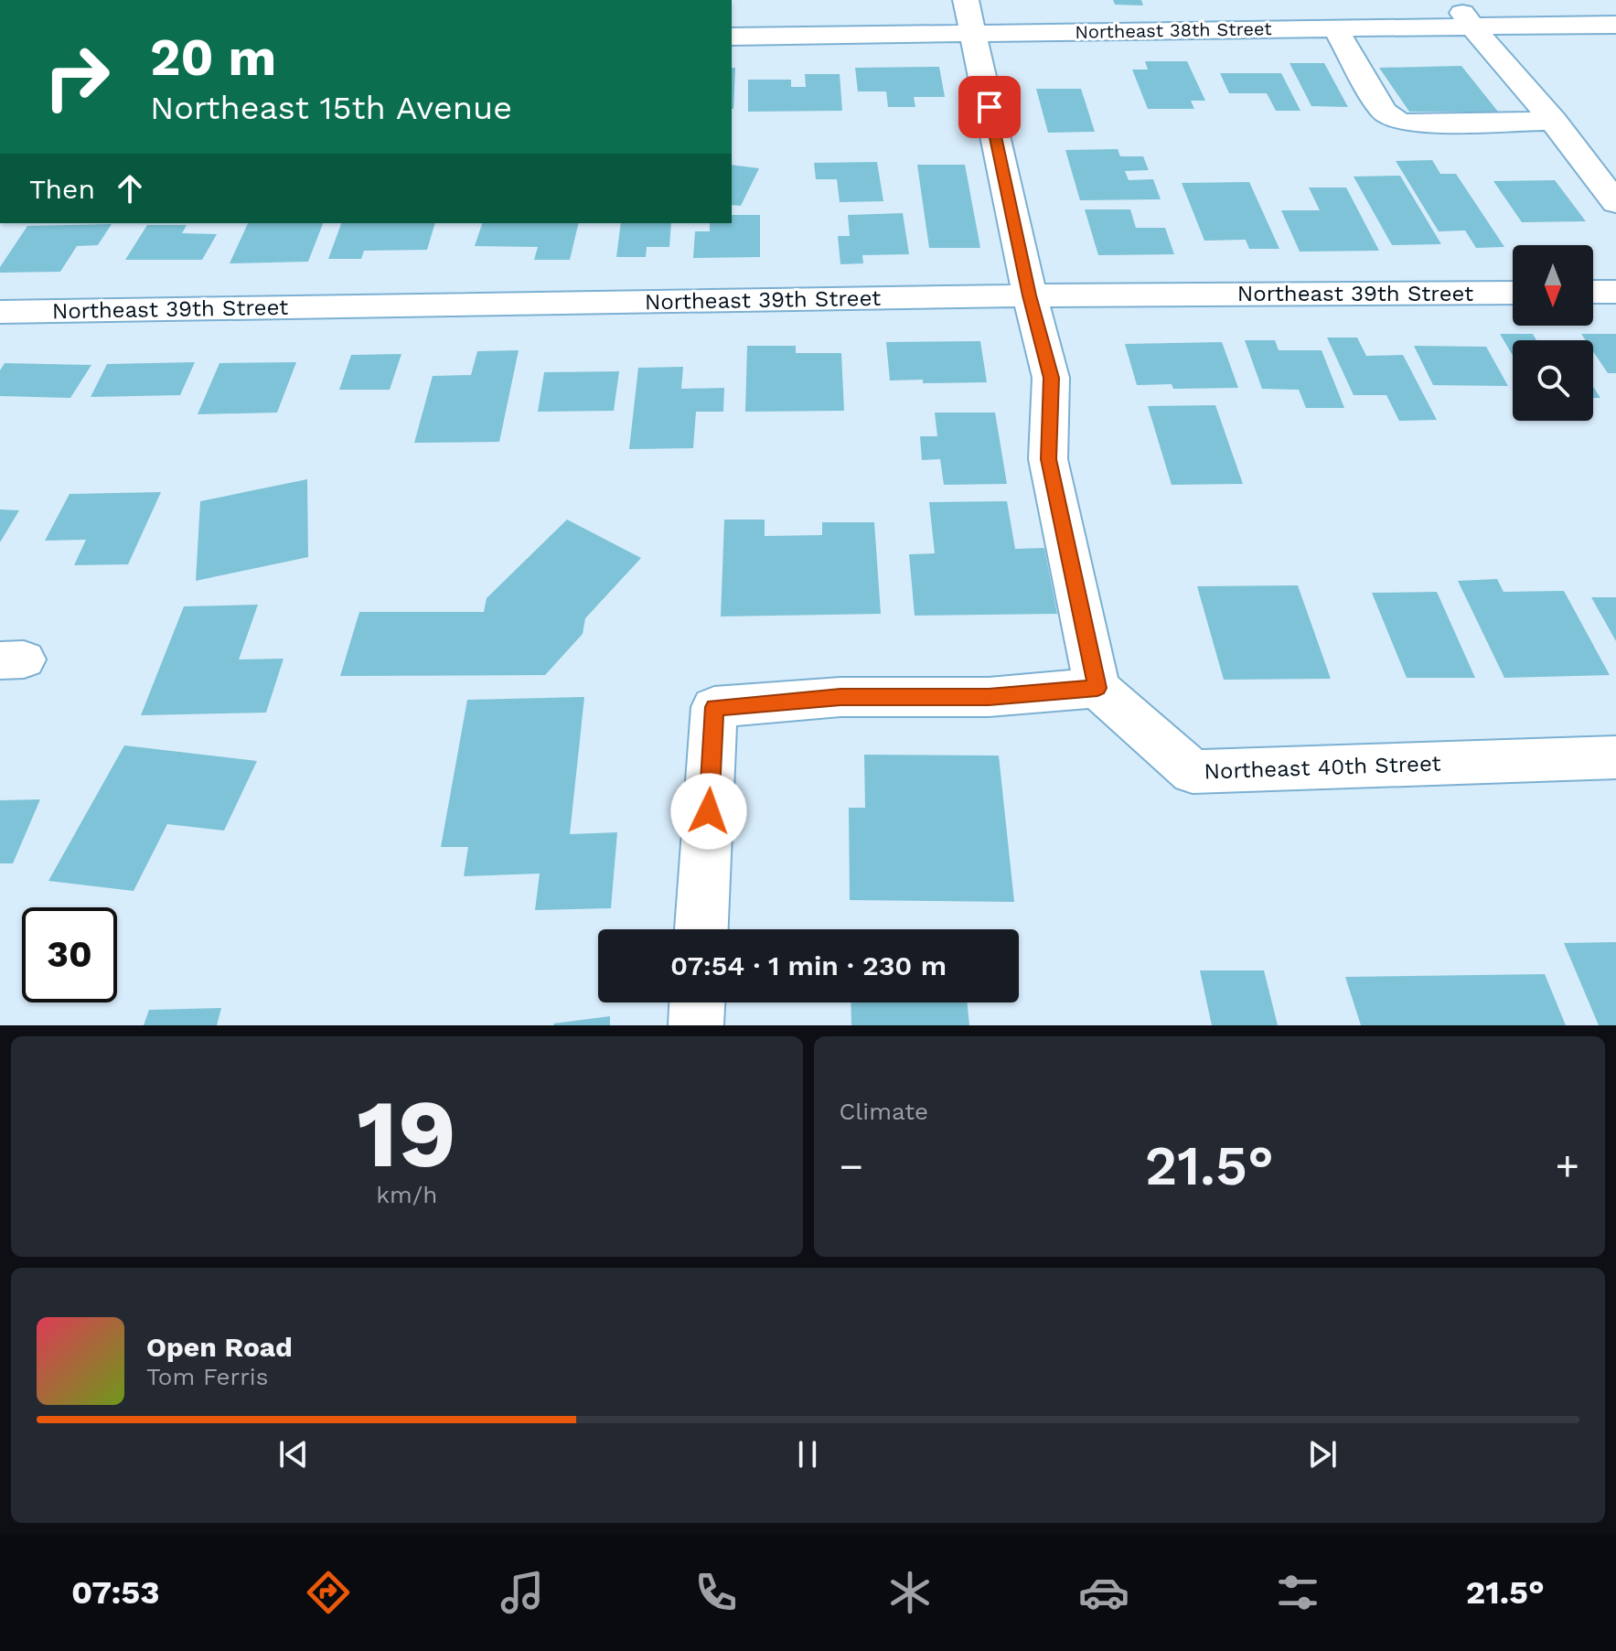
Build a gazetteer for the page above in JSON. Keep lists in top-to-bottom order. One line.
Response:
{"streets":{"street":["Northeast 38th Street","Northeast 39th Street","Northeast 40th Street"]},"north":"bottom","page":{"turn":["20 m","Northeast 15th Avenue"],"then":"Then","limit":"30","trip":"07:54 · 1 min · 230 m","tile":[["19","km/h"],"Climate"],"heat":["−","21.5°","+"],"song":["Open Road","Tom Ferris"],"tabs":["07:53","21.5°"]}}
